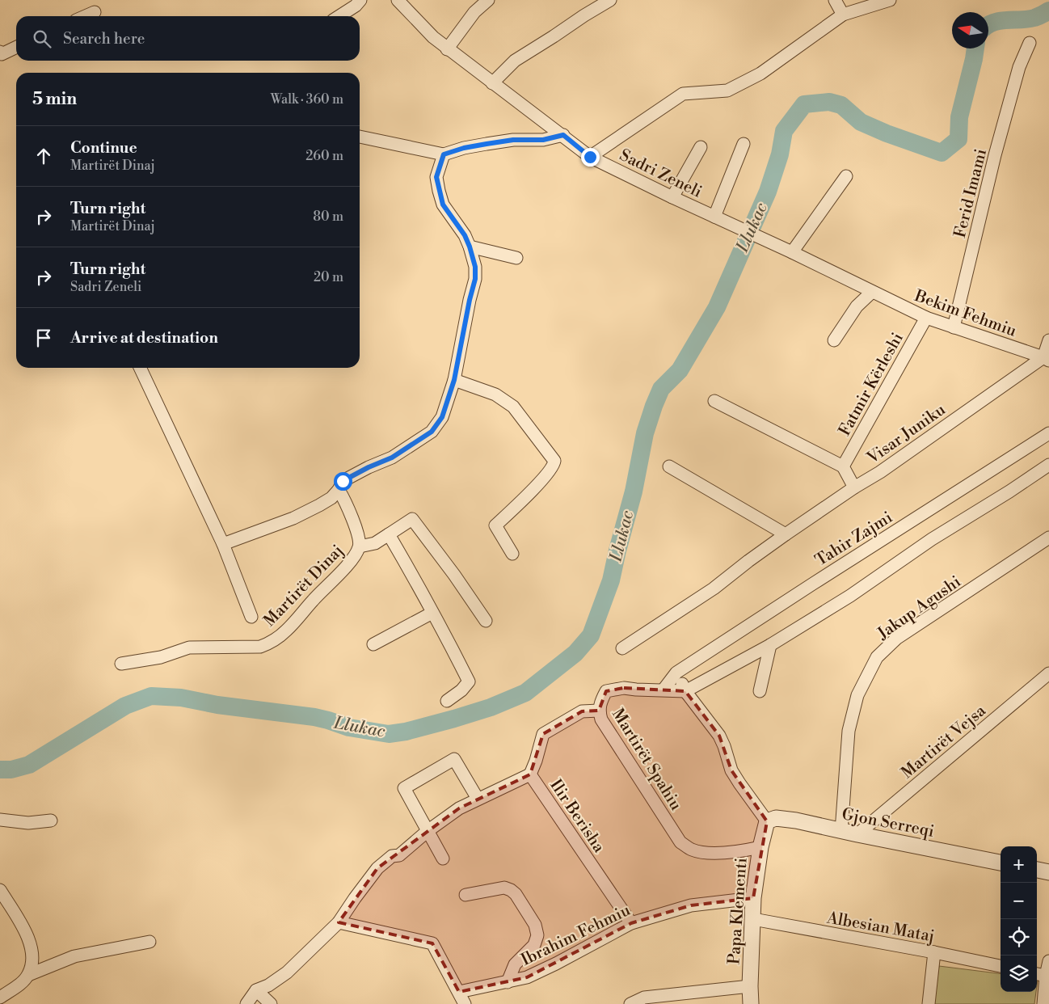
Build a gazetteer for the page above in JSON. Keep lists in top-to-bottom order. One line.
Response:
{"streets":{"street":["Sadri Zeneli","Ferid Imami","Bekim Fehmiu","Fatmir Kërleshi","Visar Juniku","Tahir Zajmi","Martirët Dinaj","Jakup Agushi","Martirët Vejsa","Martirët Spahiu","Ilir Berisha","Gjon Serreqi","Papa Klementi","Albesian Mataj","Ibrahim Fehmiu"]},"crossings":[["Sadri Zeneli","Bekim Fehmiu"],["Ferid Imami","Bekim Fehmiu"],["Bekim Fehmiu","Fatmir Kërleshi"],["Bekim Fehmiu","Visar Juniku"],["Tahir Zajmi","Martirët Spahiu"],["Jakup Agushi","Gjon Serreqi"],["Martirët Vejsa","Gjon Serreqi"],["Martirët Spahiu","Papa Klementi"],["Ilir Berisha","Ibrahim Fehmiu"],["Gjon Serreqi","Papa Klementi"],["Papa Klementi","Albesian Mataj"],["Papa Klementi","Ibrahim Fehmiu"]],"water":["Llukac"],"north":"left","page":{"search":"Search here","heading":["5 min","Walk · 360 m"],"list":[["Continue","Martirët Dinaj","260 m"],["Turn right","Martirët Dinaj","80 m"],["Turn right","Sadri Zeneli","20 m"],"Arrive at destination"],"map_buttons":["+","−"]}}
